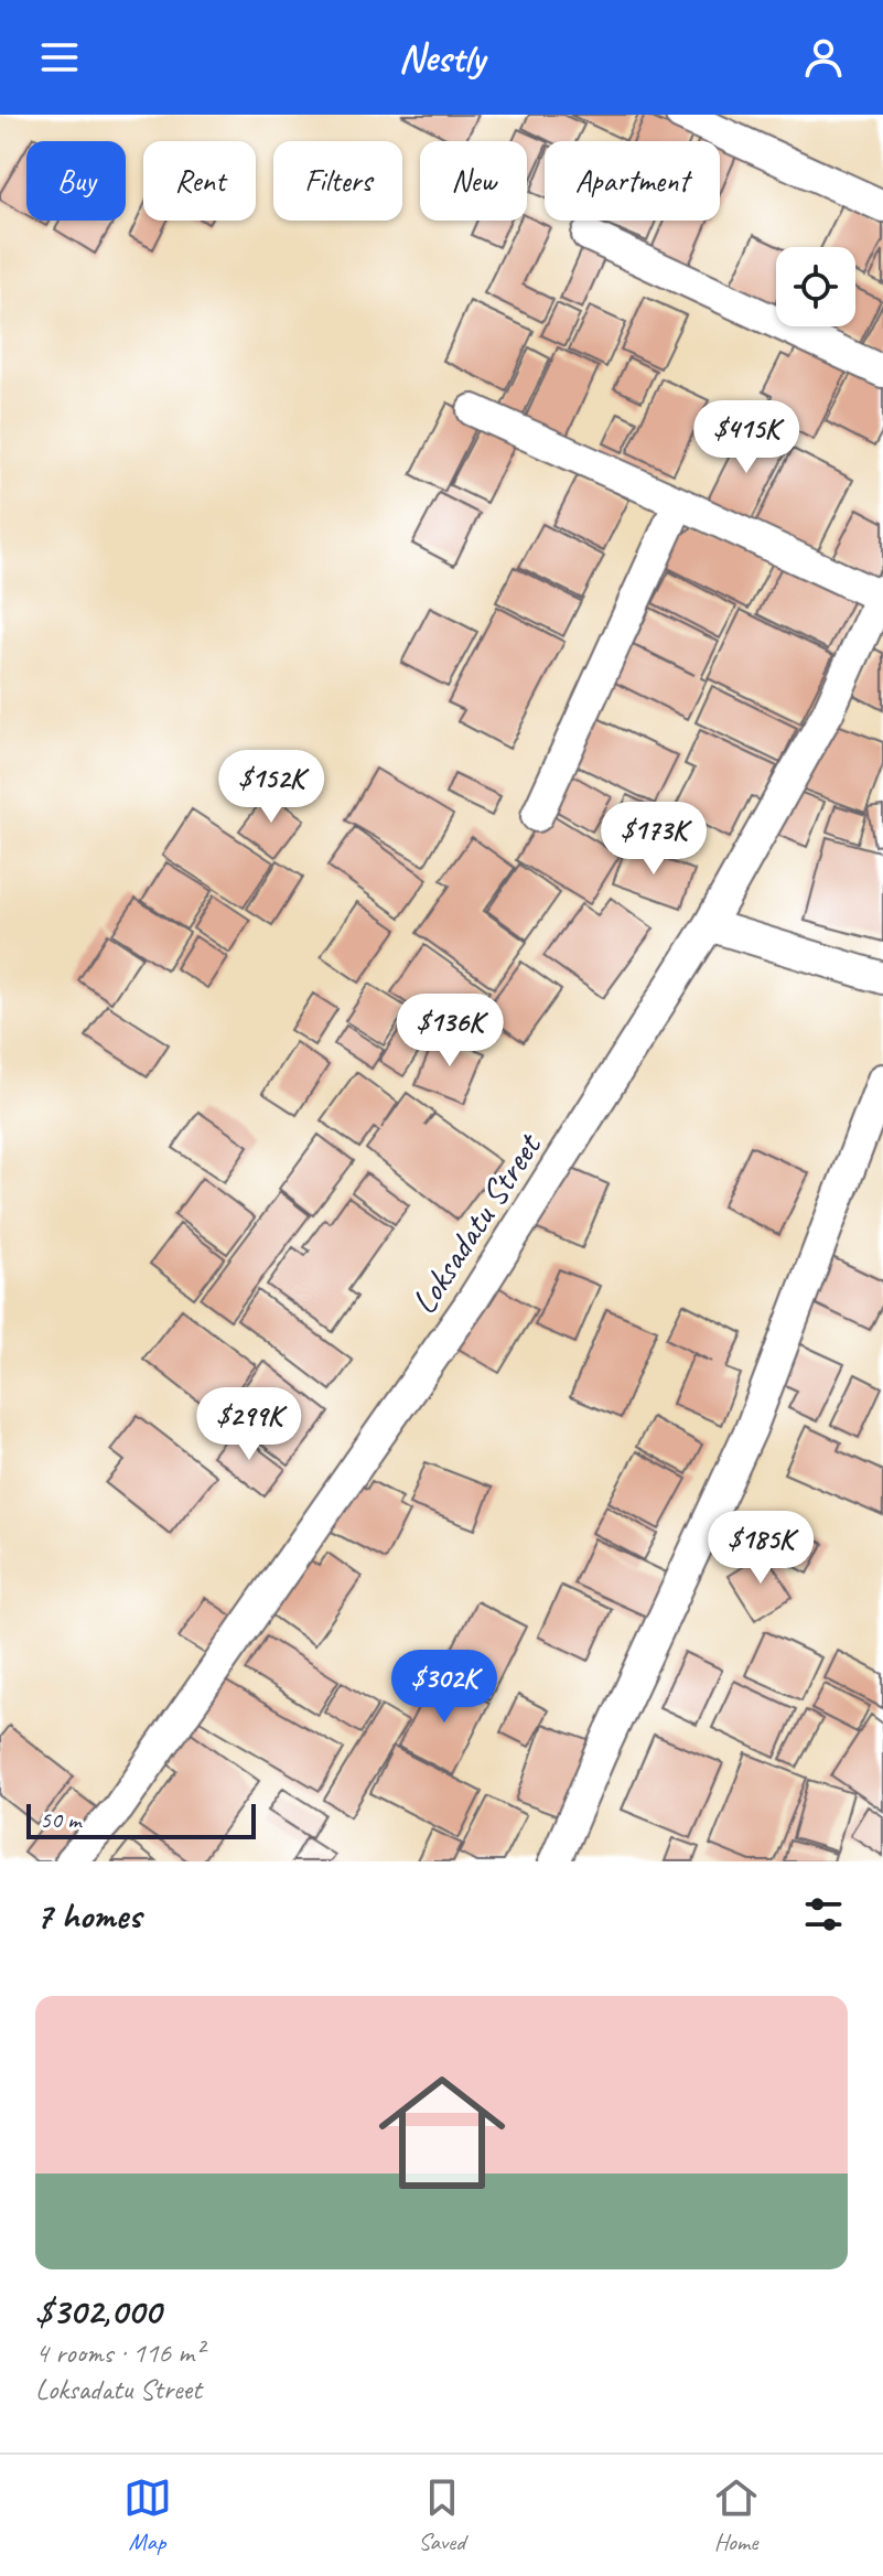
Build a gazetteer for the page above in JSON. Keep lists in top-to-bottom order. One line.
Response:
{"streets":{"street":["Loksadatu Street"]},"scale_bar":"50 m","page":{"header":"Nestly","chip":["Buy","Rent","Filters","New","Apartment"],"price":["$415K","$152K","$173K","$136K","$299K","$185K","$302K"],"scale":"50 m","heading":"7 homes","list":[{"name":"$302,000","note":"4 rooms · 116 m² · Loksadatu Street"}],"tabs":["Map","Saved","Home"]}}
